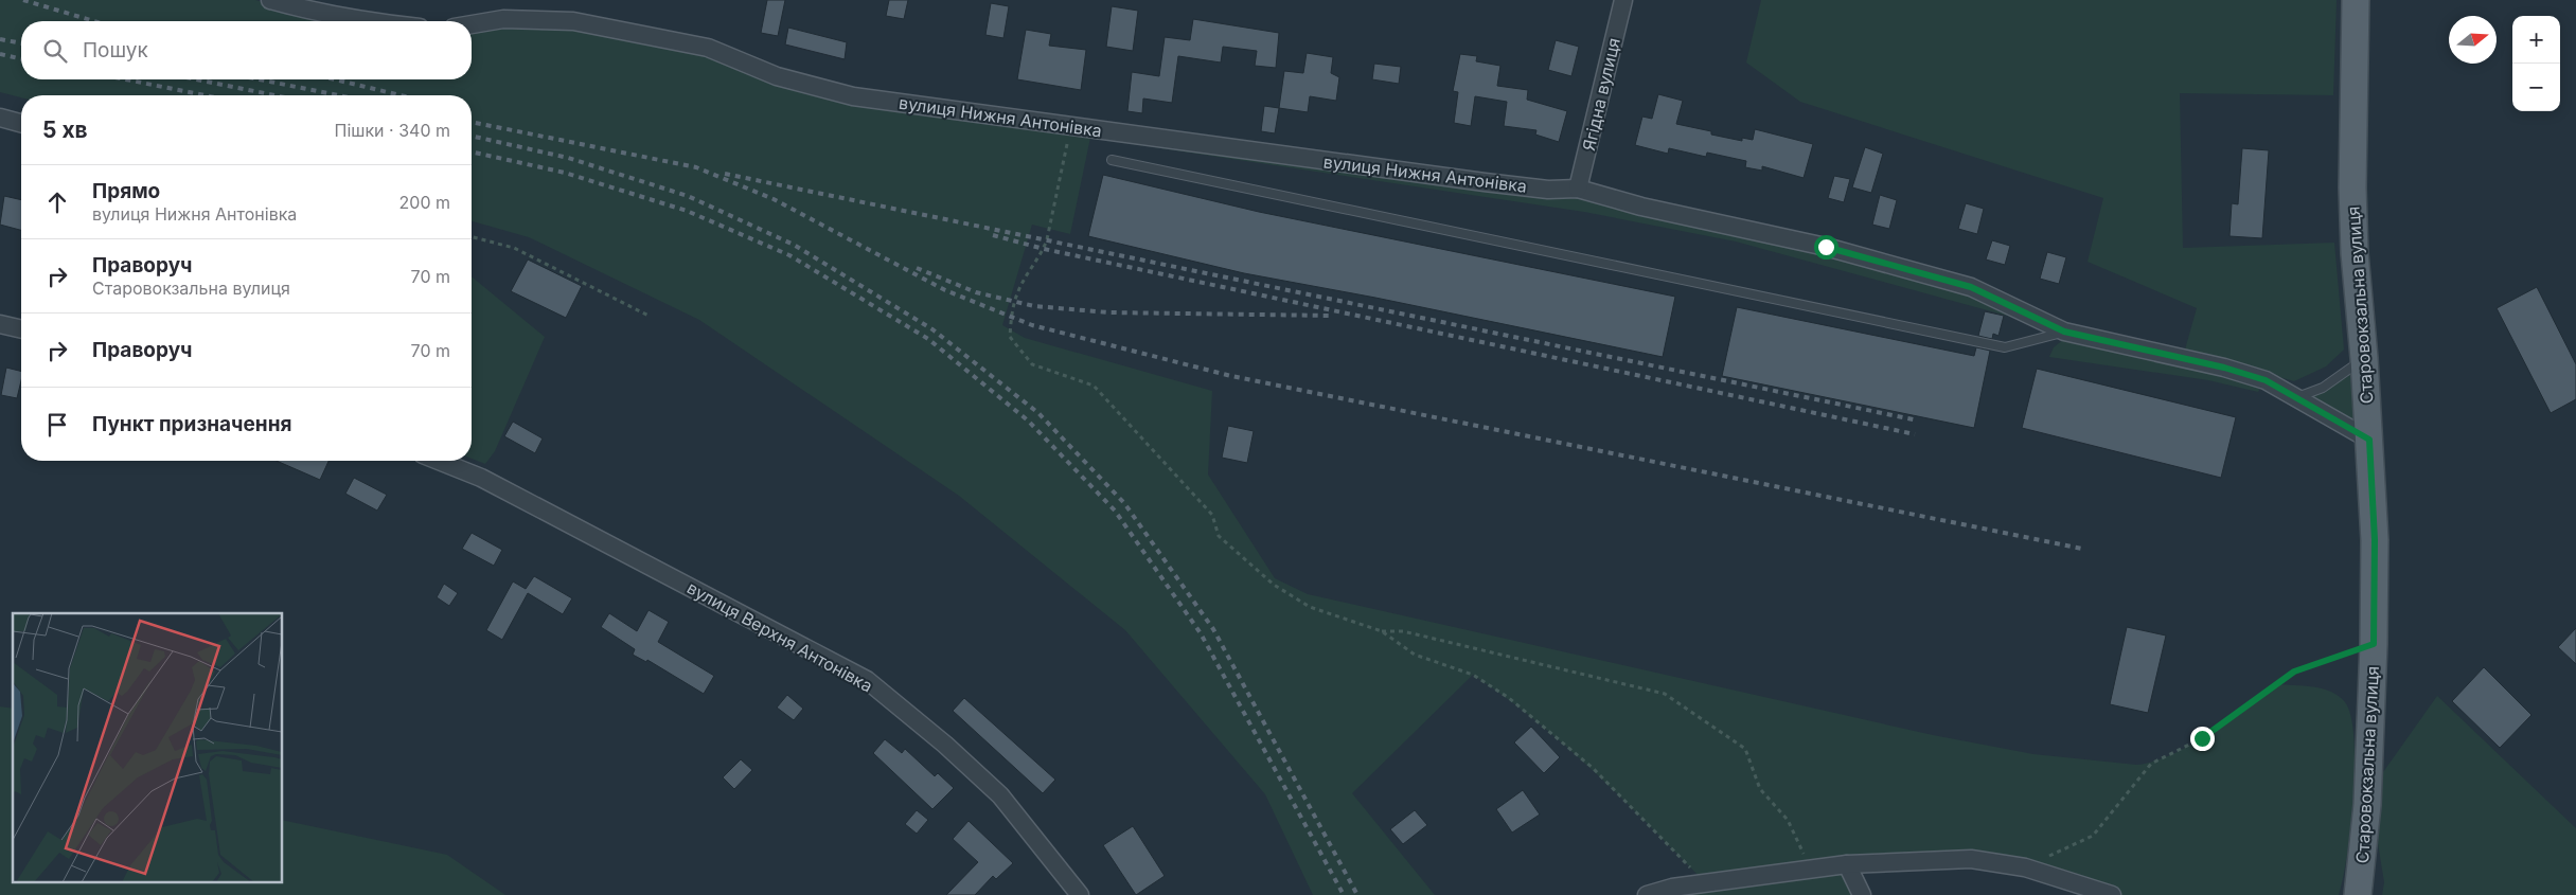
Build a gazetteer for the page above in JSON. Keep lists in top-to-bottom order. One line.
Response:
{"streets":{"main road":["Старовокзальна вулиця"],"street":["Ягідна вулиця","вулиця Нижня Антонівка","вулиця Верхня Антонівка"]},"crossings":[["Ягідна вулиця","вулиця Нижня Антонівка"],["вулиця Нижня Антонівка","Старовокзальна вулиця"]],"north":"right","page":{"map_buttons":["+","−"],"search":"Пошук","heading":["5 хв","Пішки · 340 m"],"list":[["Прямо","вулиця Нижня Антонівка","200 m"],["Праворуч","Старовокзальна вулиця","70 m"],["Праворуч","70 m"],"Пункт призначення"]}}
